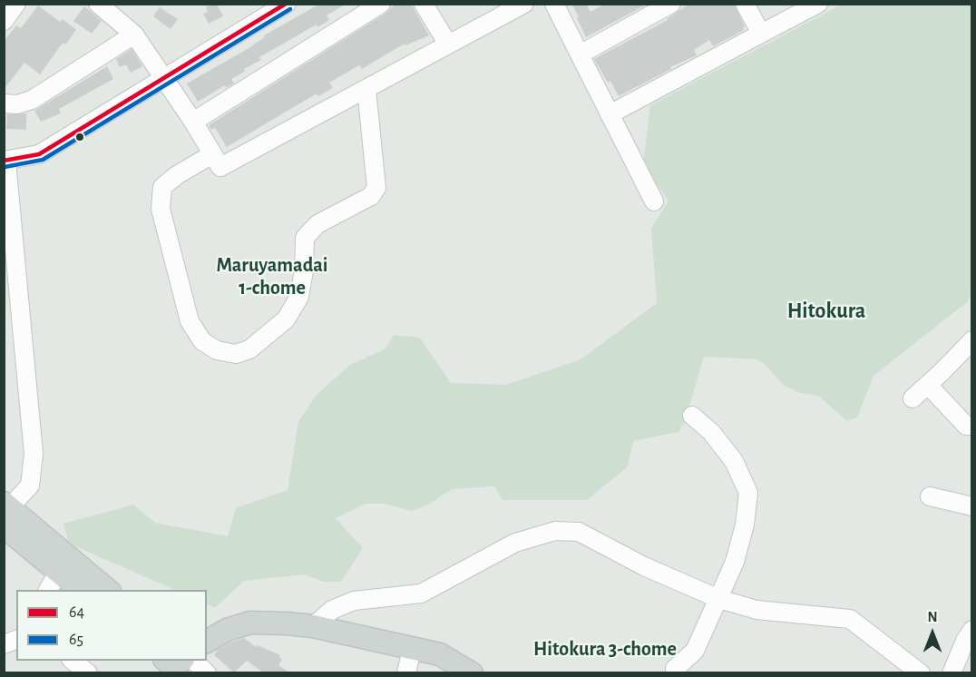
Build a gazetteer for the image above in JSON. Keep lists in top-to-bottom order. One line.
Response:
{"districts":["Maruyamadai 1-chome","Hitokura","Hitokura 3-chome"],"lines":["transit line 64","transit line 65"],"legend":["64","65"],"north":"top"}
